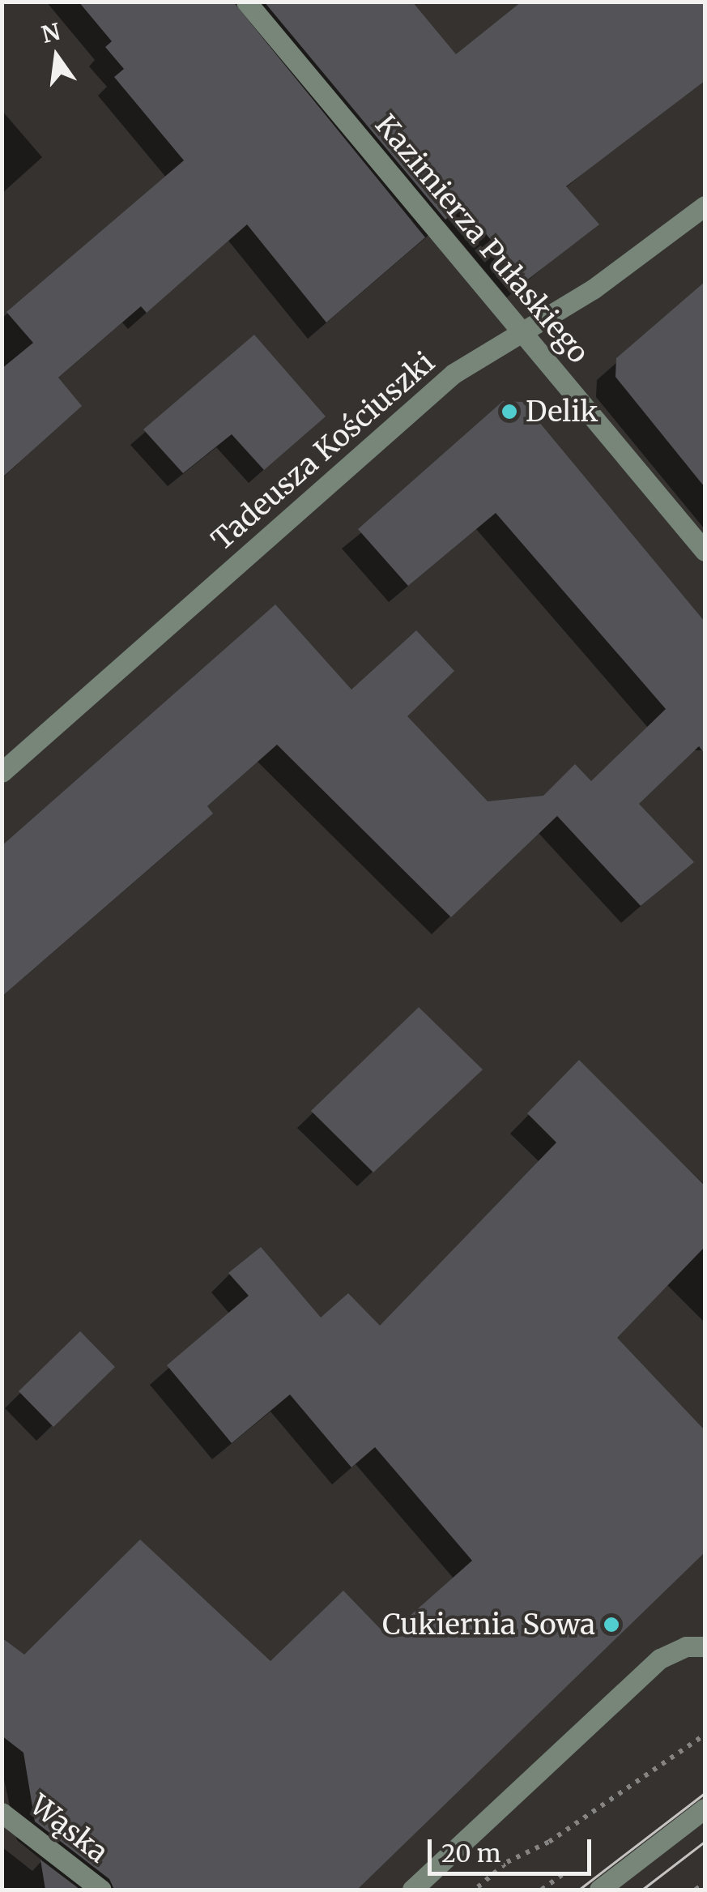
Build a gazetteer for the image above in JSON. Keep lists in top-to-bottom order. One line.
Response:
{"streets":{"street":["Kazimierza Pułaskiego","Tadeusza Kościuszki","Wąska"]},"crossings":[["Kazimierza Pułaskiego","Tadeusza Kościuszki"]],"places":["Delik","Cukiernia Sowa"],"scale_bar":"20 m","north":"top"}
